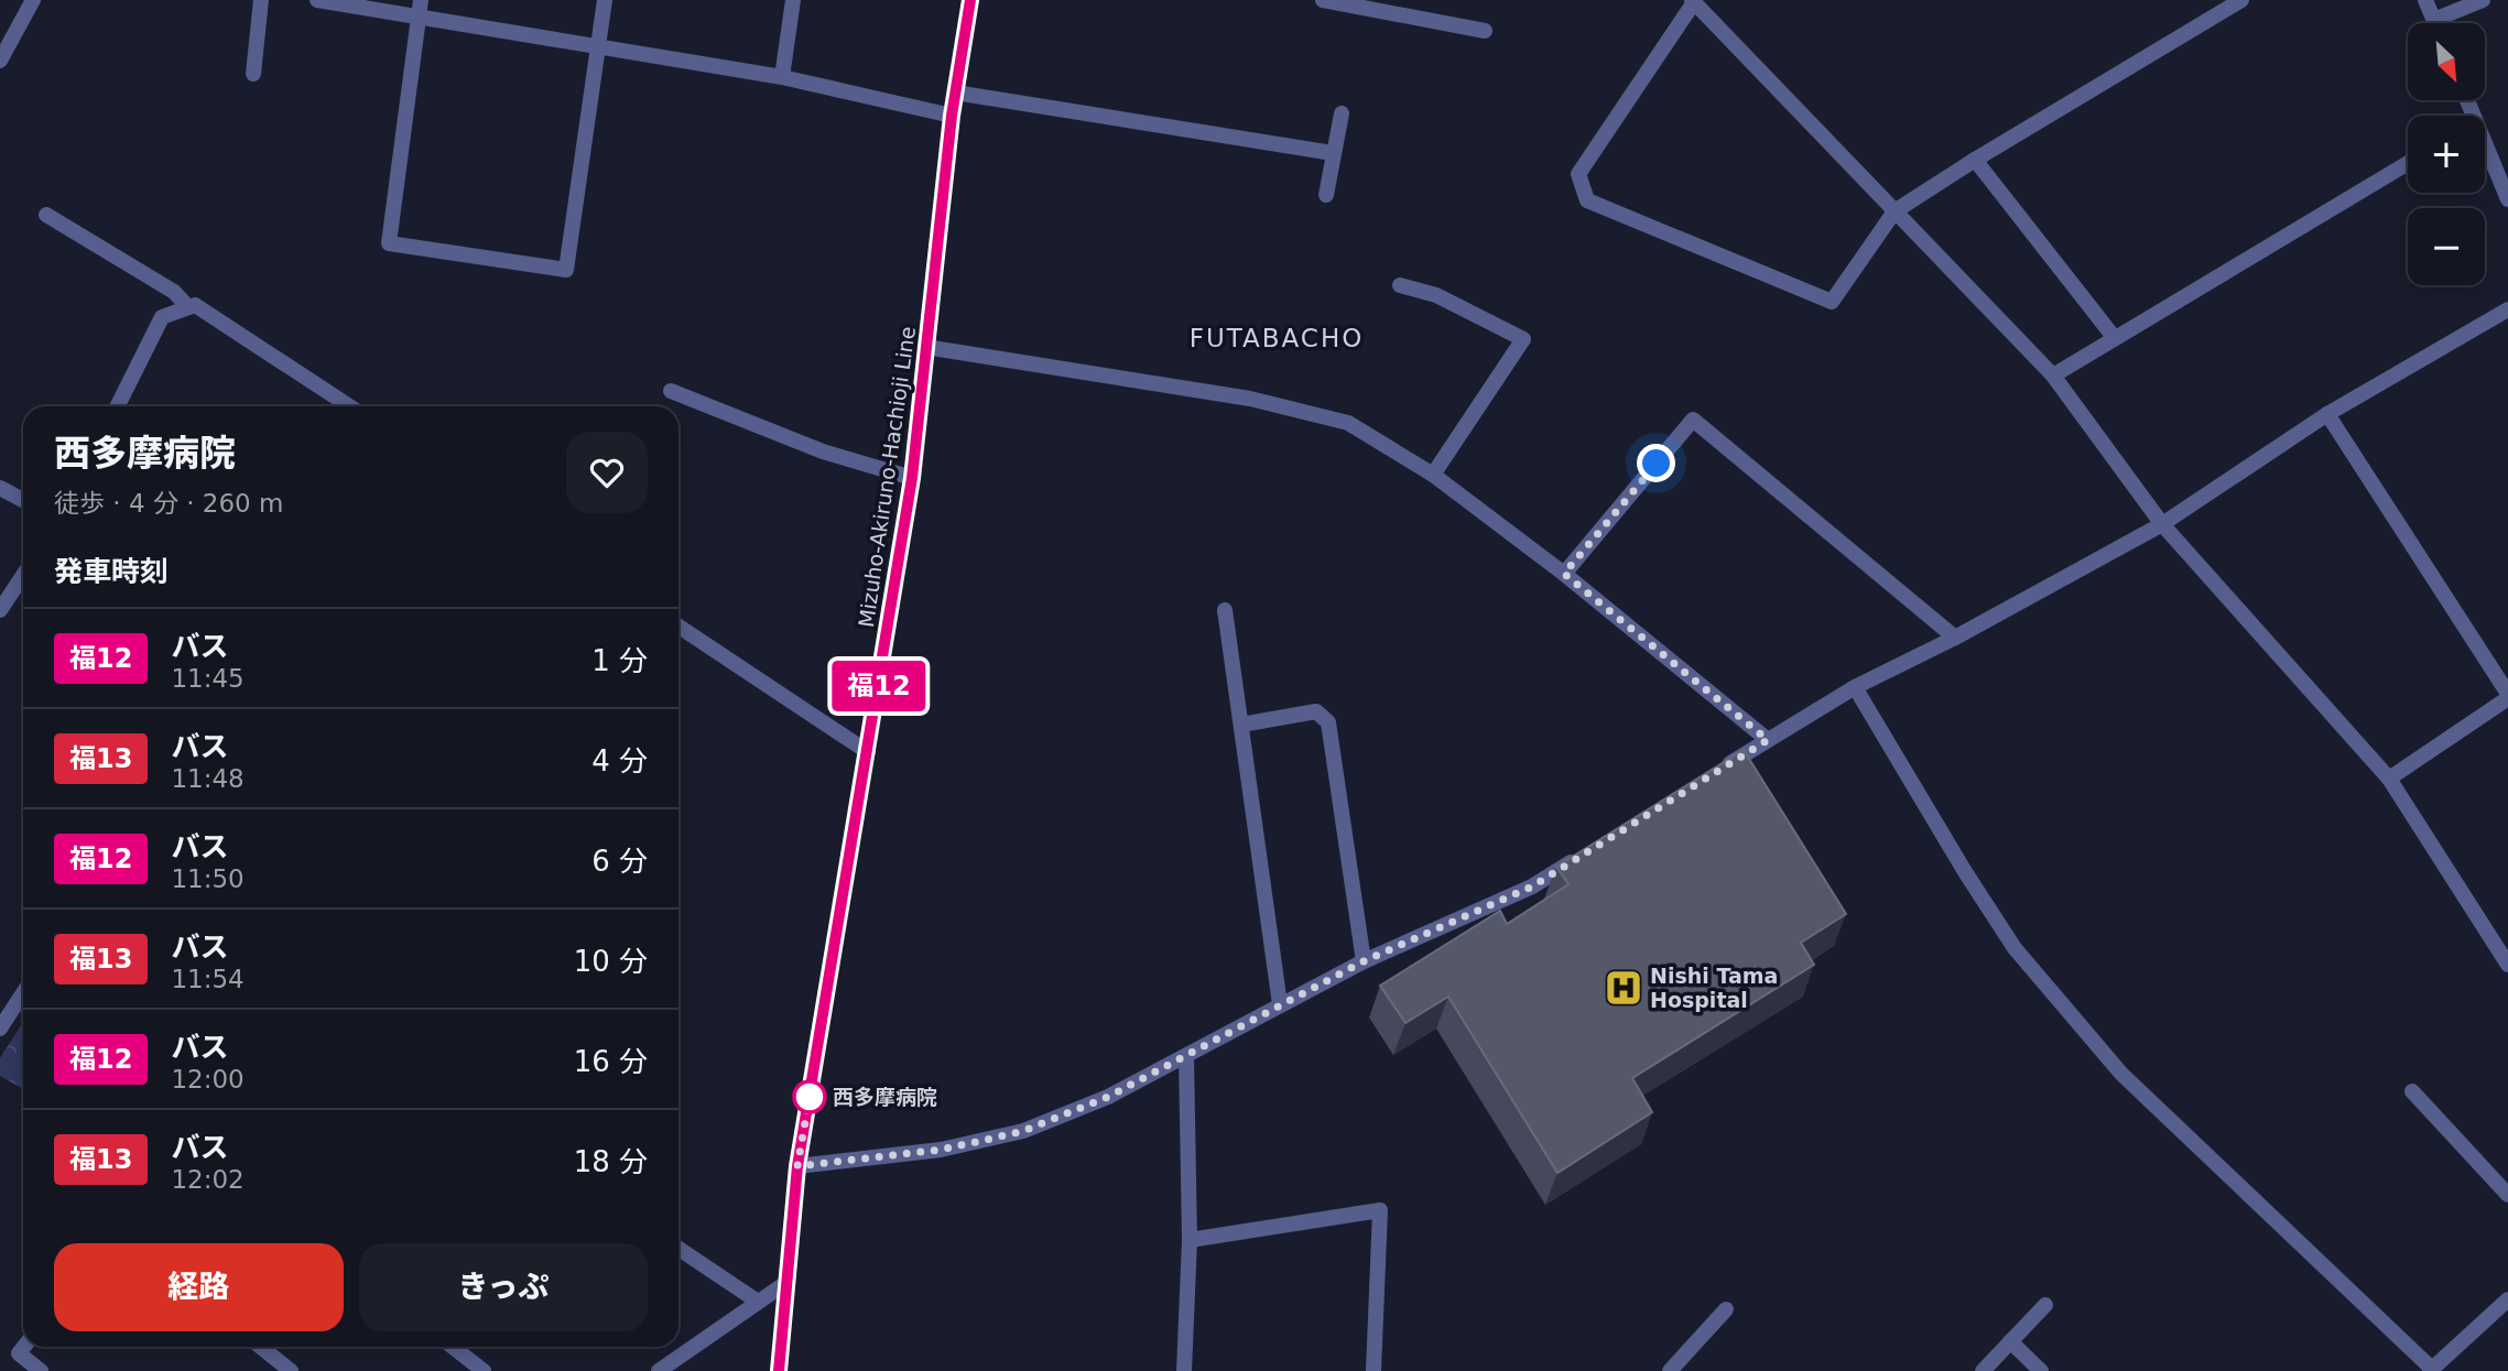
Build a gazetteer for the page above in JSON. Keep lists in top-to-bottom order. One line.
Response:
{"streets":{"main road":["Mizuho-Akiruno-Hachioji Line"]},"districts":["FUTABACHO"],"places":{"hospital":["Nishi Tama Hospital"],"other":["西多摩病院"]},"lines":["bus line 福12"],"north":"bottom right","page":{"on_map":"福12","map_buttons":["+","−"],"heading":[["西多摩病院","徒歩 · 4 分 · 260 m"],"発車時刻"],"list":[{"mark":"福12","name":"バス","note":"11:45","value":"1 分"},{"mark":"福13","name":"バス","note":"11:48","value":"4 分"},{"mark":"福12","name":"バス","note":"11:50","value":"6 分"},{"mark":"福13","name":"バス","note":"11:54","value":"10 分"},{"mark":"福12","name":"バス","note":"12:00","value":"16 分"},{"mark":"福13","name":"バス","note":"12:02","value":"18 分"}],"buttons":["経路","きっぷ"]}}
